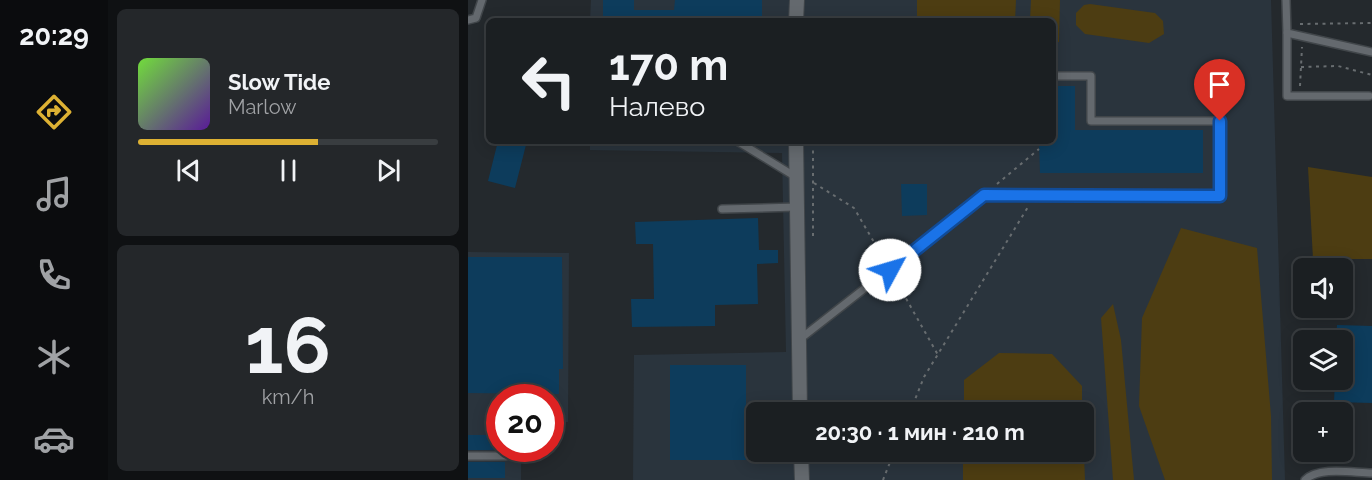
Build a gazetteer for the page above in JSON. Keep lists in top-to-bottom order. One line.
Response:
{"page":{"tabs":"20:29","turn":["170 m","Налево"],"song":["Slow Tide","Marlow"],"tile":["16","km/h"],"map_buttons":"+","limit":"20","trip":"20:30 · 1 мин · 210 m"}}
